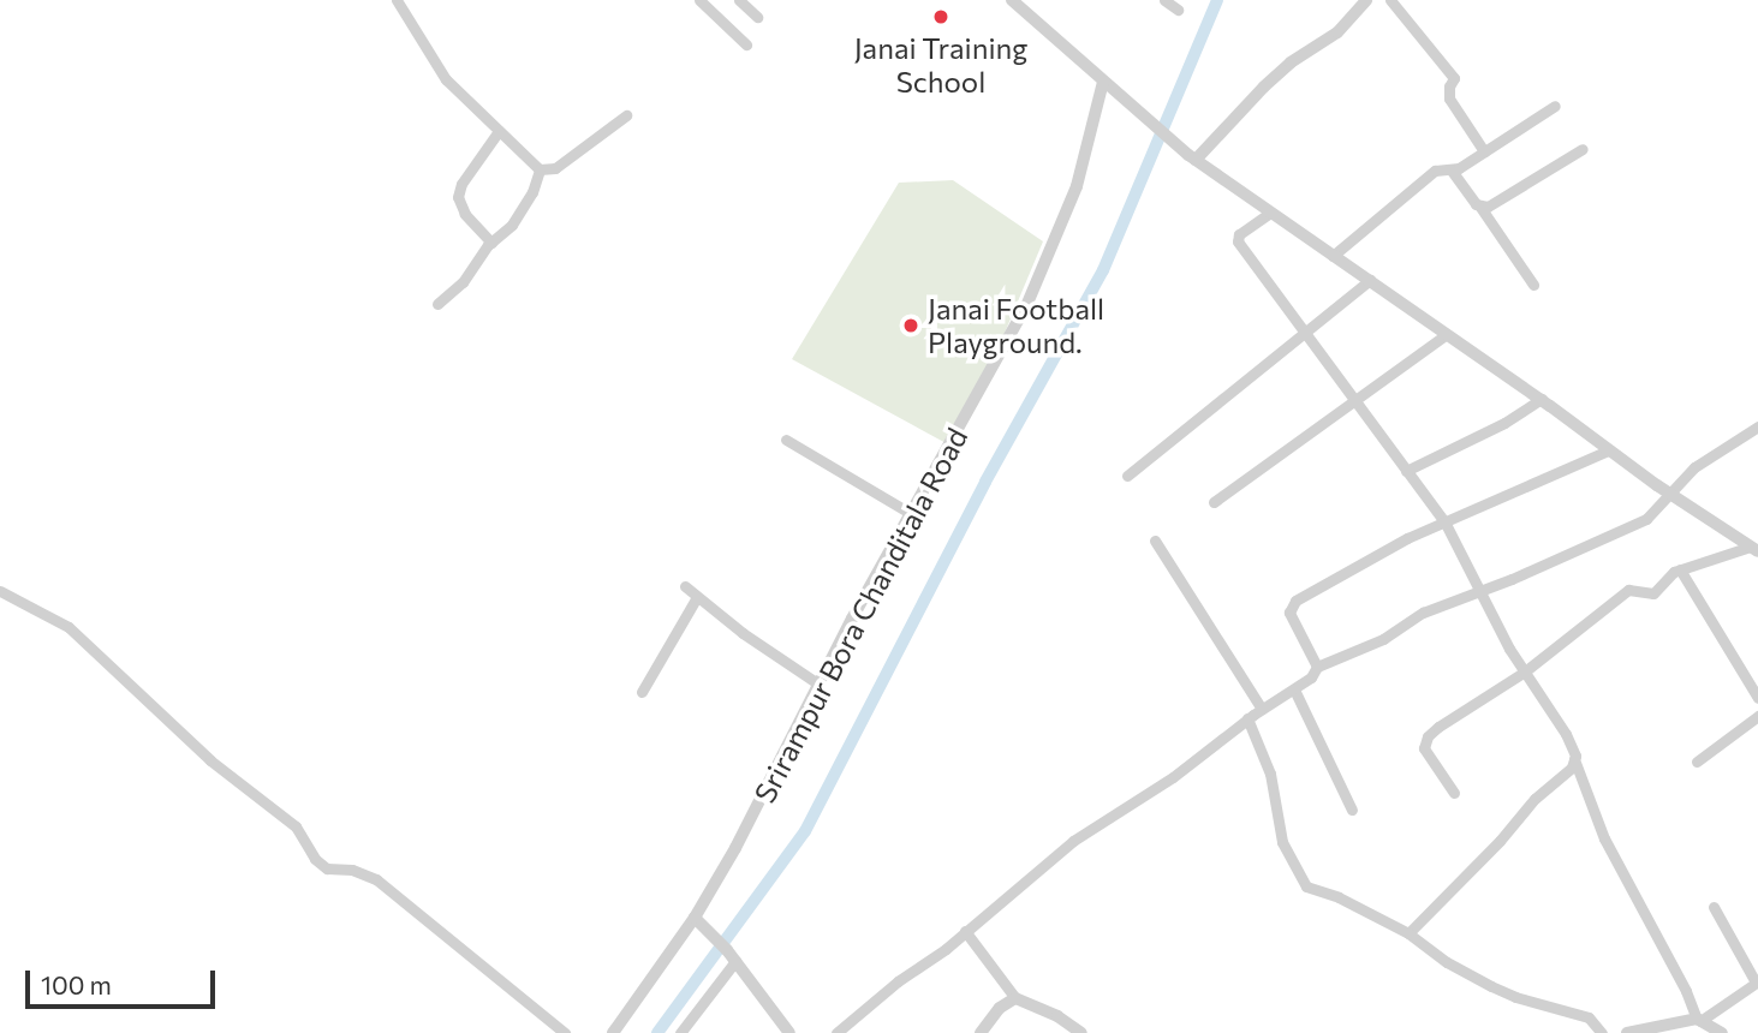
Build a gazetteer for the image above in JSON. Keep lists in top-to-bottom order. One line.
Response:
{"streets":{"street":["Srirampur Bora Chanditala Road"]},"places":["Janai Training School","Janai Football Playground."],"scale_bar":"100 m"}
